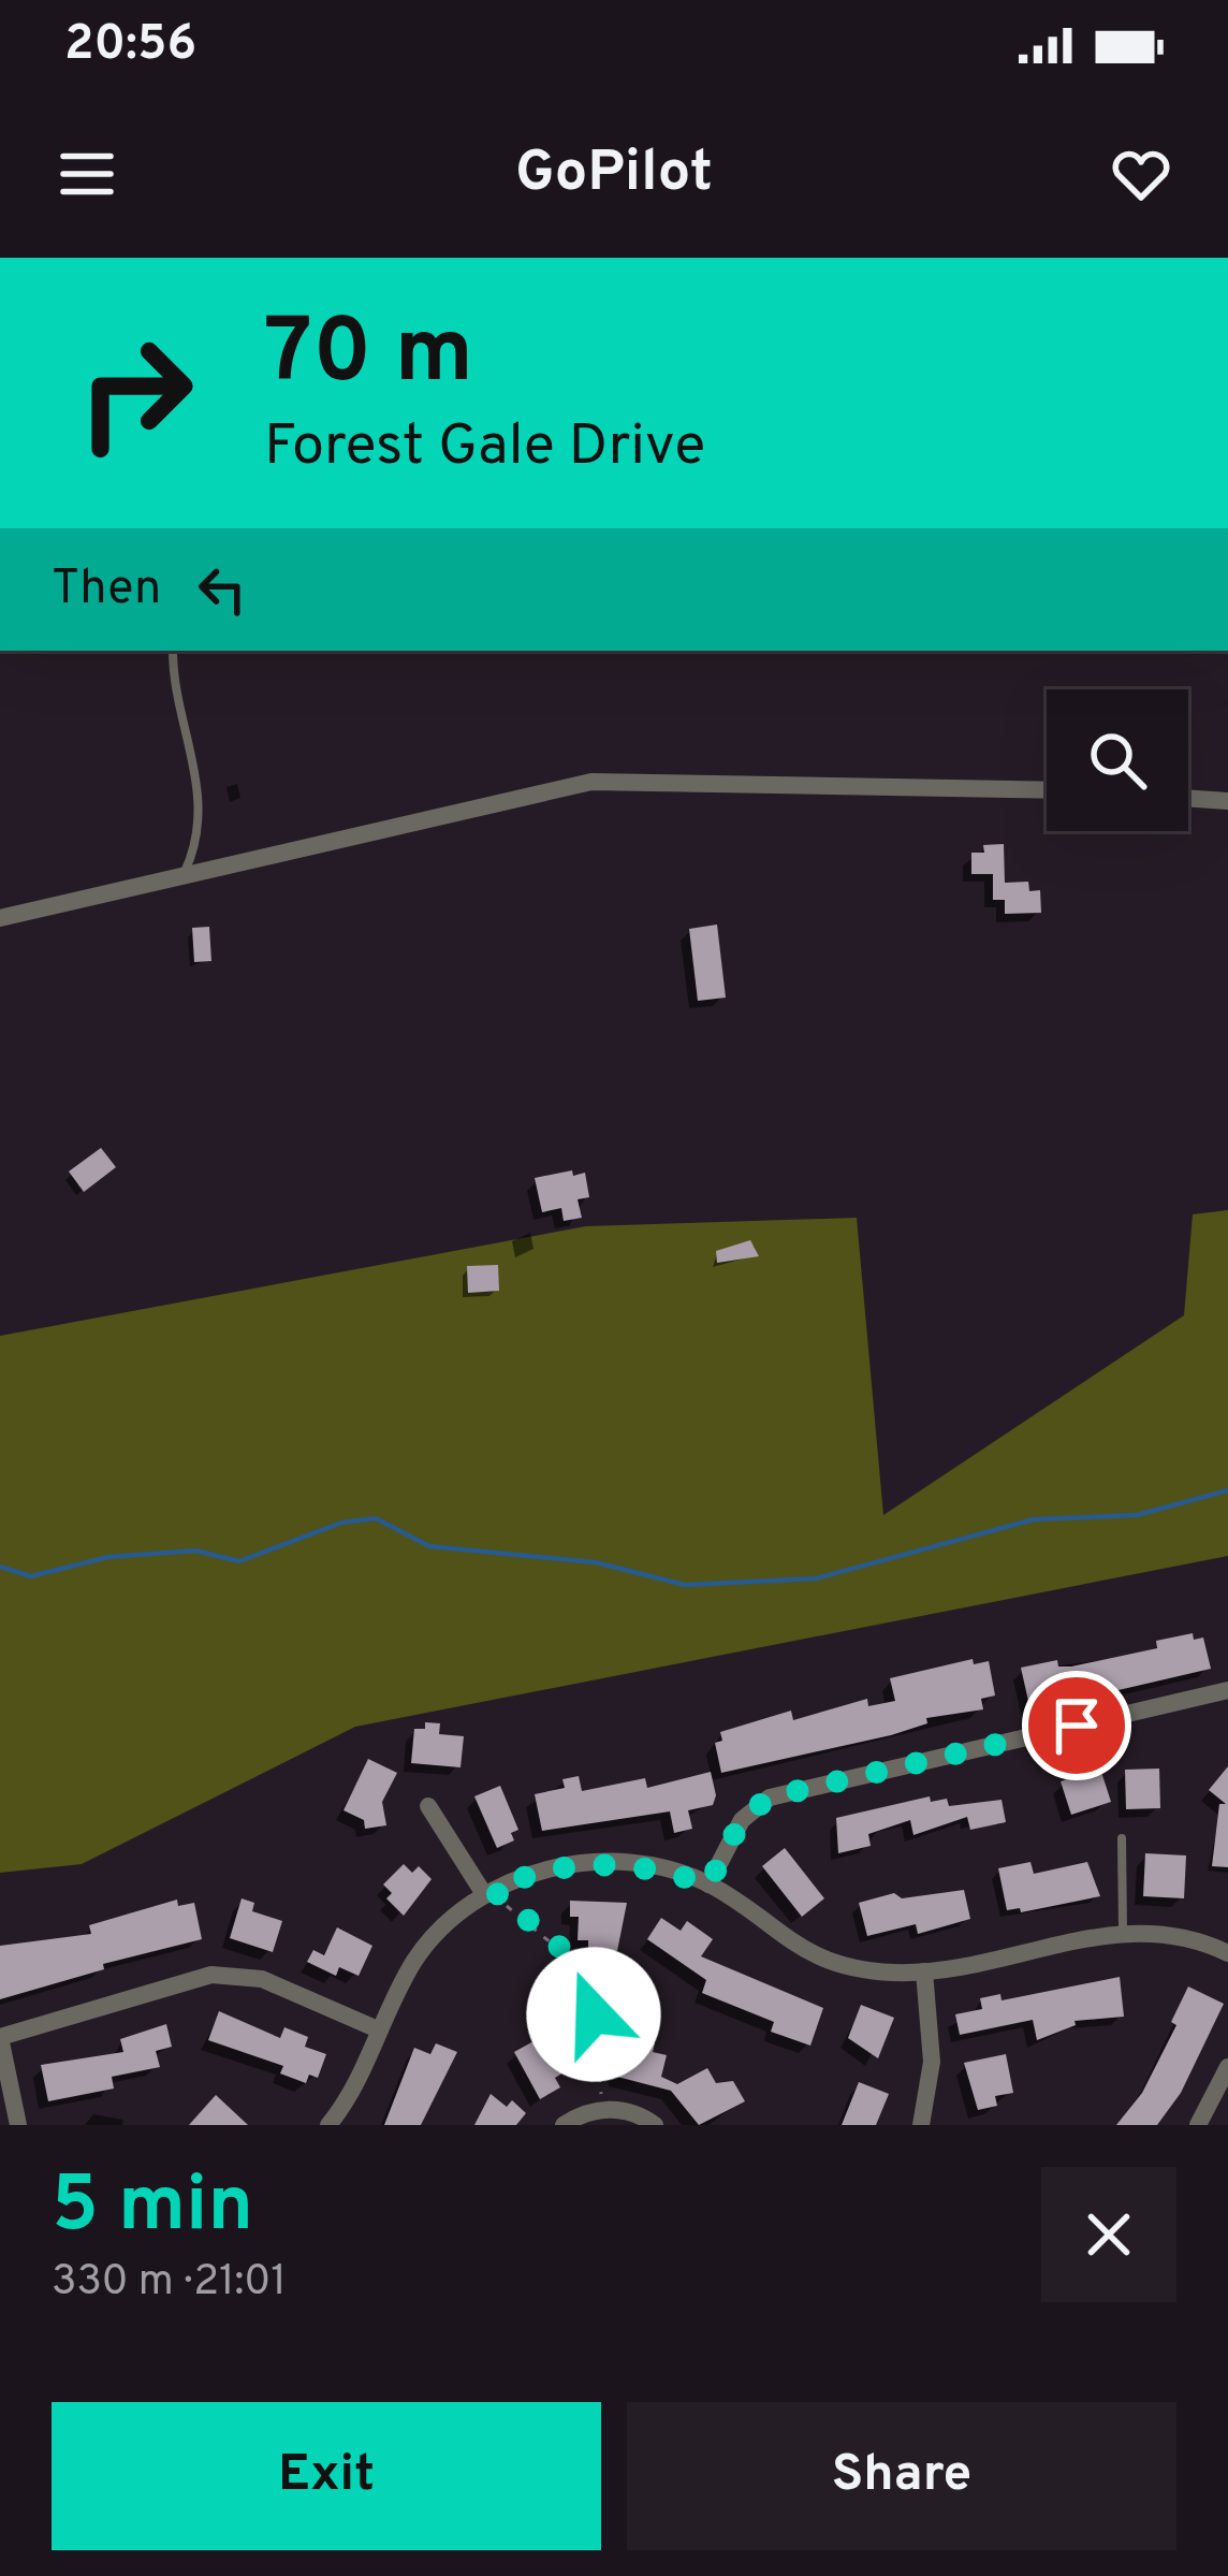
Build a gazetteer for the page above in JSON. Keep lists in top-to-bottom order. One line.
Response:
{"page":{"status":"20:56","header":"GoPilot","turn":["70 m","Forest Gale Drive"],"then":"Then","heading":["5 min","330 m · 21:01"],"buttons":["Exit","Share"]}}
